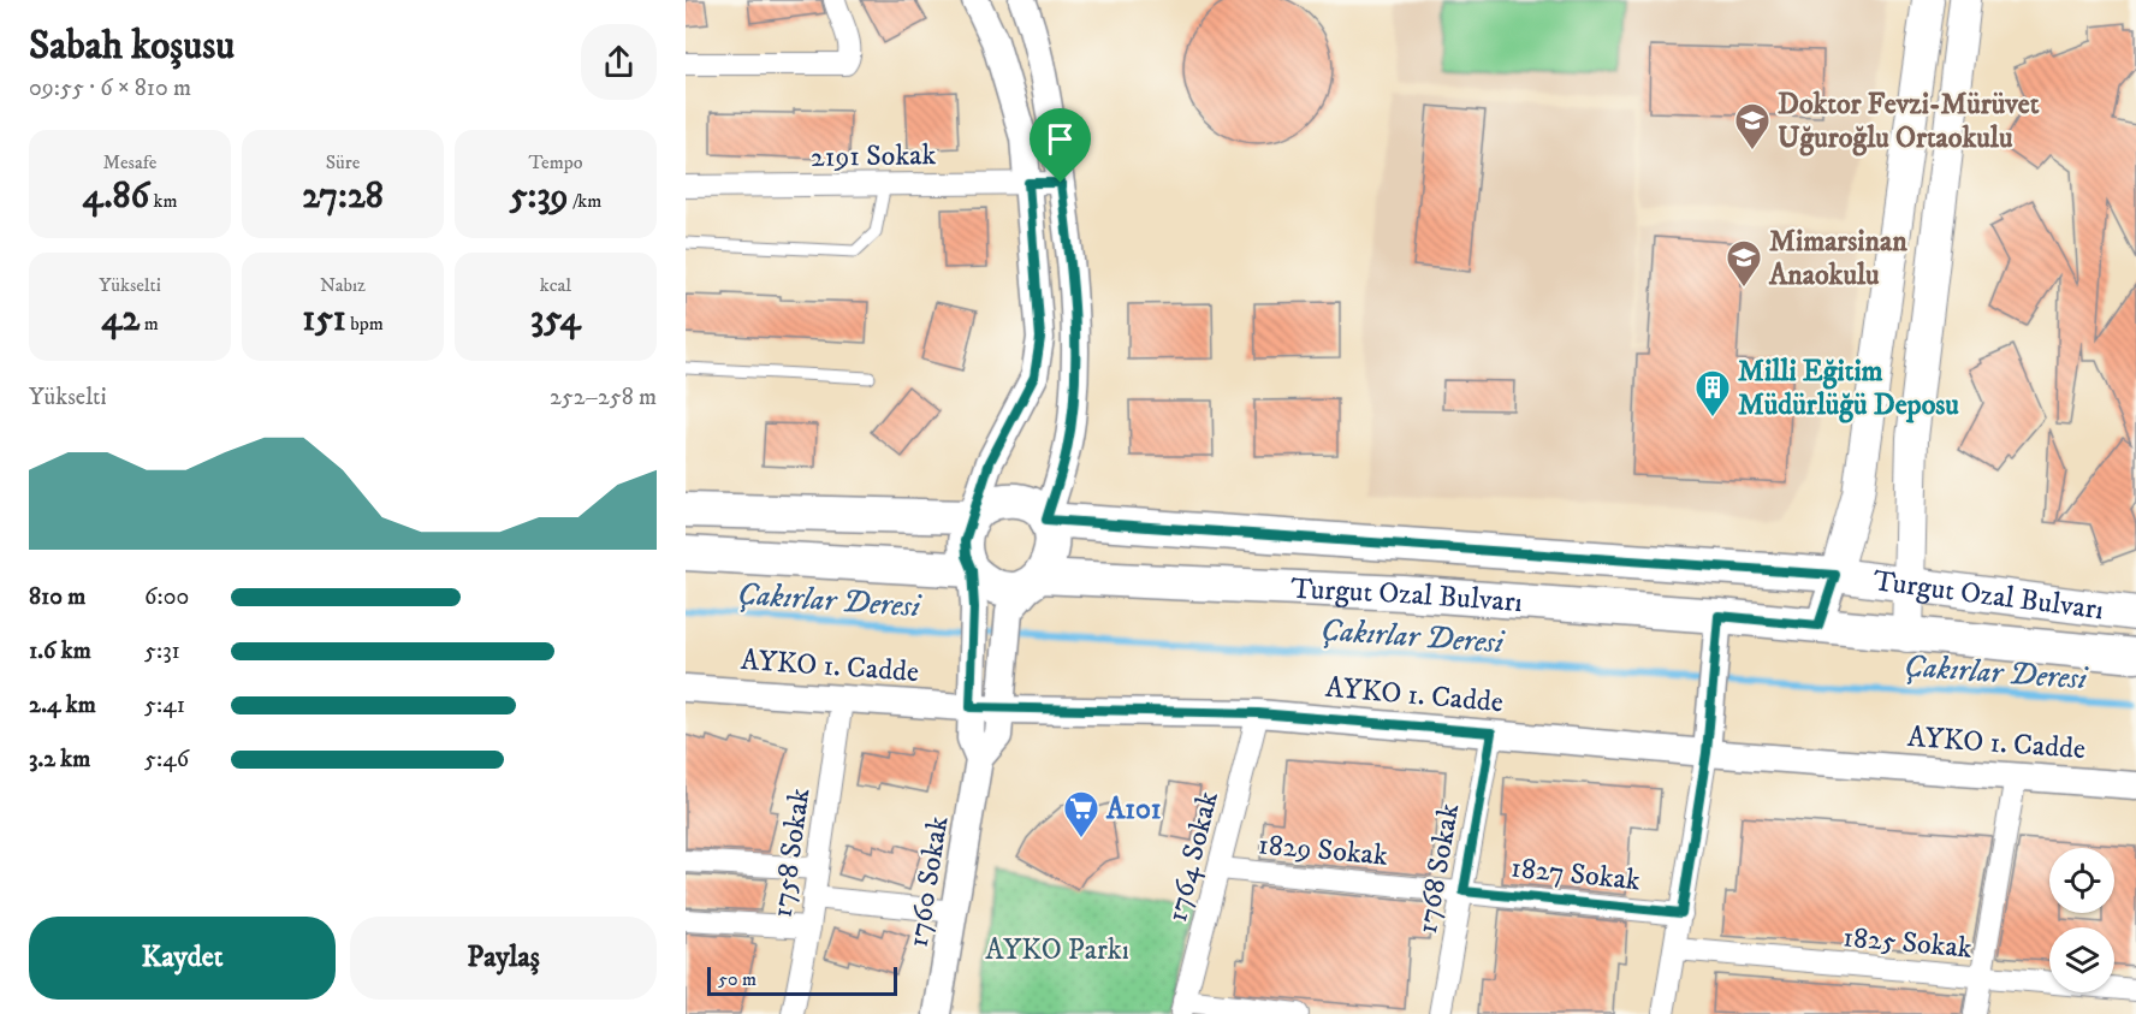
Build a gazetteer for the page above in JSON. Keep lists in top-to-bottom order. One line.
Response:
{"streets":{"main road":["Turgut Ozal Bulvarı"],"street":["2191 Sokak","AYKO 1. Cadde","1829 Sokak","1758 Sokak","1764 Sokak","1768 Sokak","1827 Sokak","1760 Sokak","1825 Sokak"]},"crossings":[["AYKO 1. Cadde","1758 Sokak"],["AYKO 1. Cadde","1764 Sokak"],["AYKO 1. Cadde","1768 Sokak"],["1829 Sokak","1764 Sokak"],["1829 Sokak","1768 Sokak"],["1829 Sokak","1827 Sokak"],["1768 Sokak","1827 Sokak"]],"water":["Çakırlar Deresi"],"parks":["AYKO Parkı"],"places":{"school or university":["Doktor Fevzi-Mürüvet Uğuroğlu Ortaokulu","Mimarsinan Anaokulu"],"building":["Milli Eğitim Müdürlüğü Deposu"],"supermarket":["A101"]},"scale_bar":"50 m","page":{"heading":["Sabah koşusu","09:55 · 6 × 810 m"],"stats":[["Mesafe","4.86 km"],["Süre","27:28"],["Tempo","5:39 /km"],["Yükselti","42 m"],["Nabız","151 bpm"],["kcal","354"]],"chart":["Yükselti","252–258 m"],"list":[{"name":"810 m","note":"6:00"},{"name":"1.6 km","note":"5:31"},{"name":"2.4 km","note":"5:41"},{"name":"3.2 km","note":"5:46"}],"buttons":["Kaydet","Paylaş"],"scale":"50 m"}}
